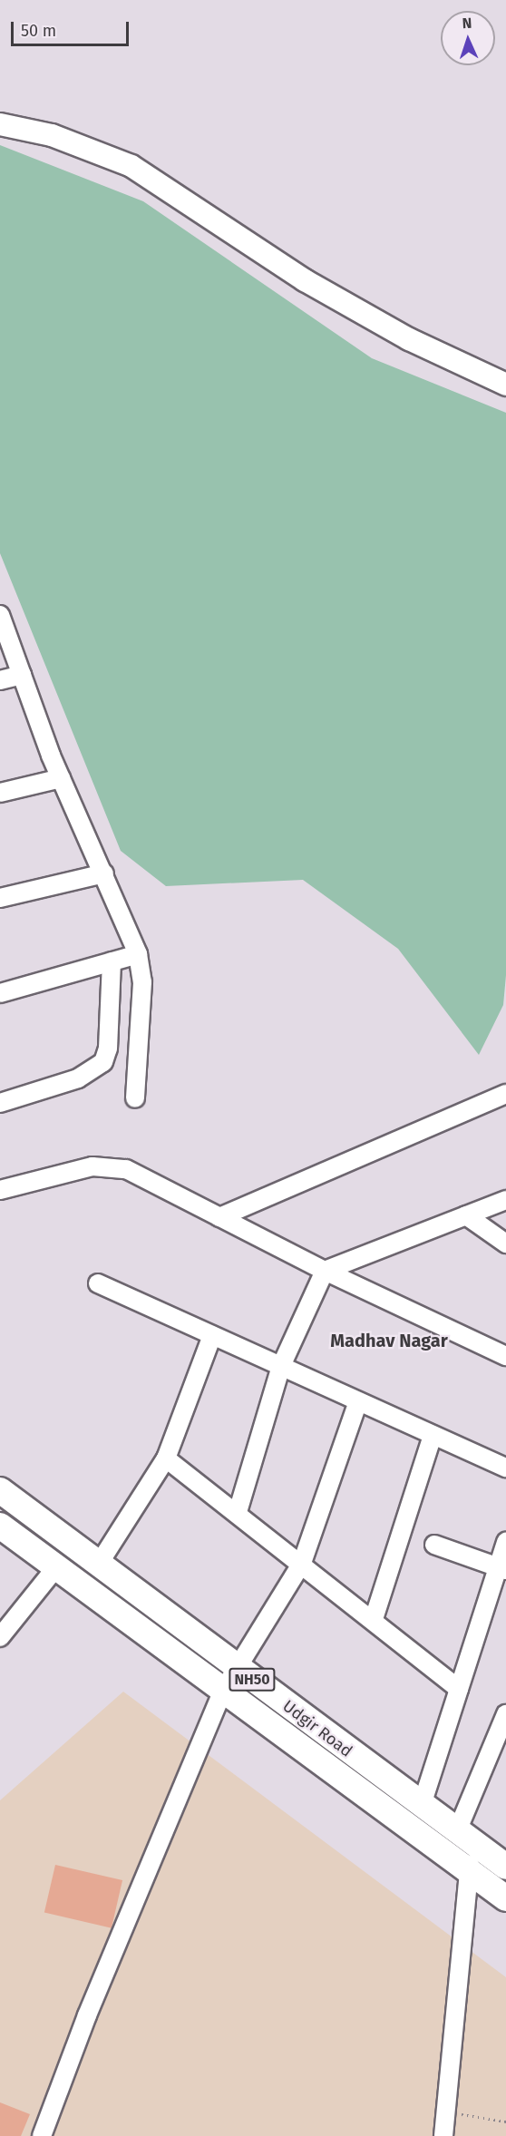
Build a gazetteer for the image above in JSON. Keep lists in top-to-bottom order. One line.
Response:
{"streets":{"highway":["NH50","Udgir Road"]},"districts":["Madhav Nagar"],"scale_bar":"50 m","north":"top"}
